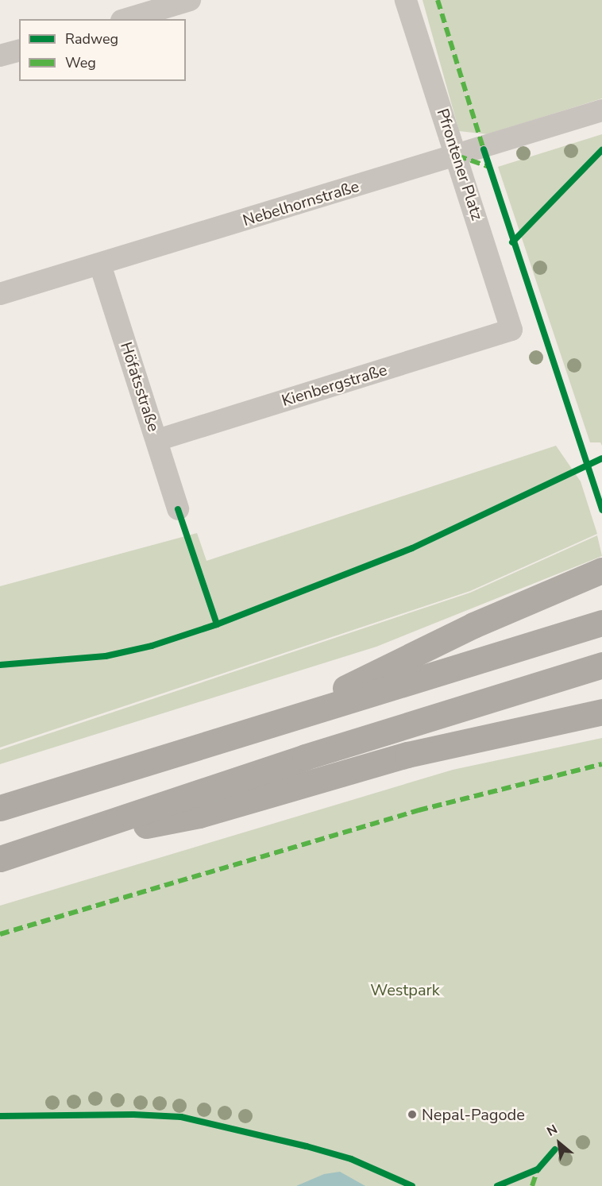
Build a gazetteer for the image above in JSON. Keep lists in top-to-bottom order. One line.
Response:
{"streets":{"street":["Pfrontener Platz","Nebelhornstraße","Kienbergstraße","Höfatsstraße"]},"crossings":[["Pfrontener Platz","Nebelhornstraße"],["Pfrontener Platz","Kienbergstraße"],["Nebelhornstraße","Höfatsstraße"],["Kienbergstraße","Höfatsstraße"]],"parks":["Westpark"],"places":["Nepal-Pagode"],"legend":["Radweg","Weg"],"north":"top left"}
